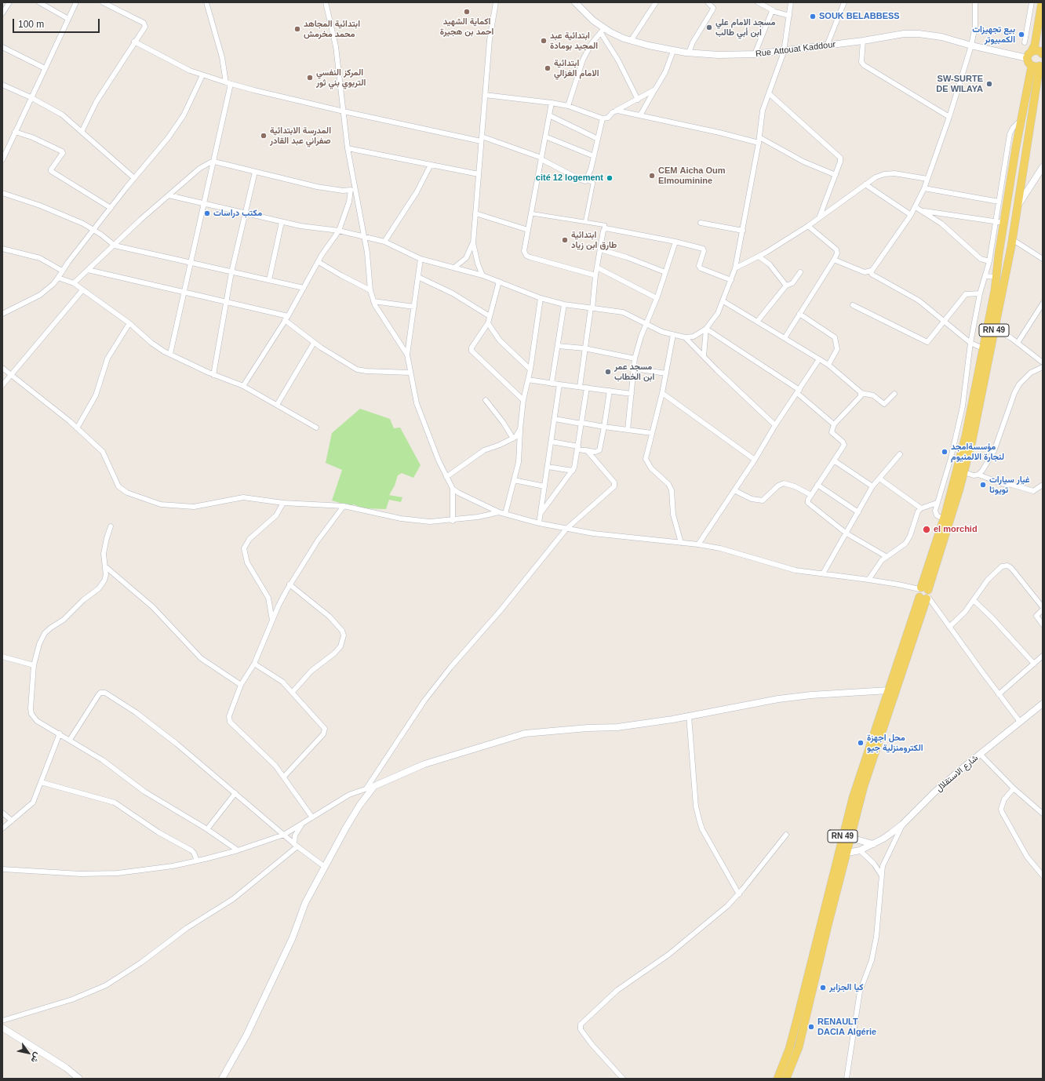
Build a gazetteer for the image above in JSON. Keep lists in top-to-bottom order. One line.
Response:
{"streets":{"main road":["RN 49"],"street":["Rue Attouat Kaddour","شارع الاستقلال"]},"crossings":[["RN 49","شارع الاستقلال"]],"places":["اكماية الشهيد احمد بن هجيرة","SOUK BELABBESS","مسجد الامام علي ابن أبي طالب","ابتدائية المجاهد محمد مخرمش","بيع تجهيزات الكمبيوتر","ابتدائية عبد المجيد بومادة","ابتدائية الامام الغزالي","المركز النفسي التربوي بني ثور","SW-SURTE DE WILAYA","المدرسة الابتدائية صفراني عبد القادر","CEM Aicha Oum Elmouminine","cité 12 logement","مكتب دراسات","ابتدائية طارق ابن زياد","مسجد عمر ابن الخطاب","مؤسسةامجد لنجارة الالمنيوم","غيار سيارات تويوتا","el morchid","محل اجهزة الكترومنزلية جيو","كيا الجزاير","RENAULT DACIA Algérie"],"scale_bar":"100 m","north":"bottom right"}
